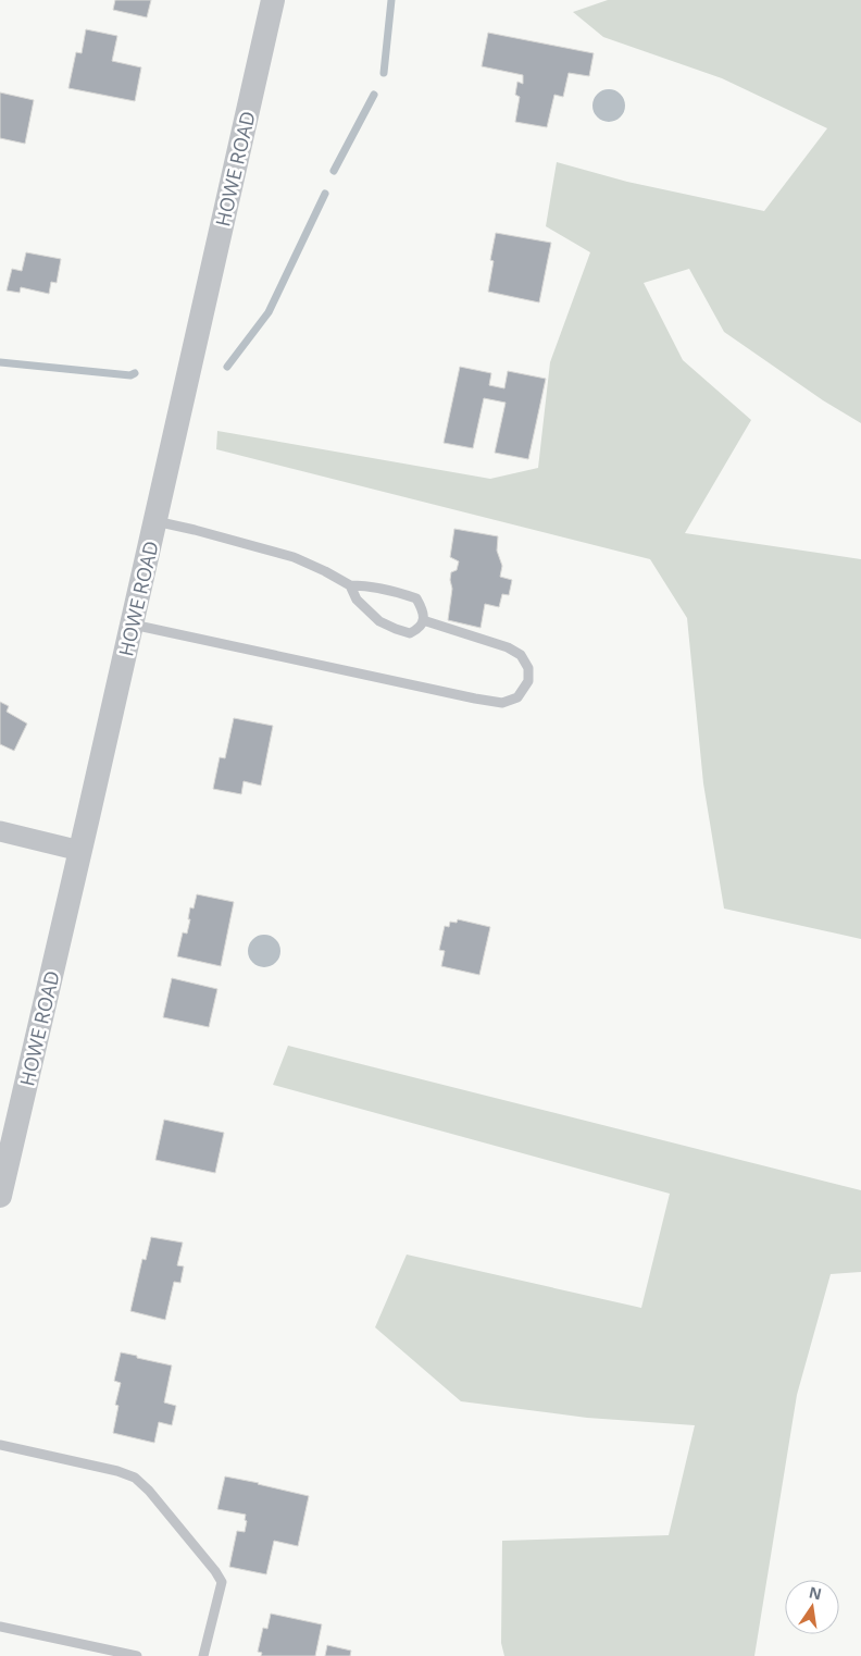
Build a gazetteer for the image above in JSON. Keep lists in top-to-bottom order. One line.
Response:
{"streets":{"street":["HOWE ROAD"]},"north":"top"}
